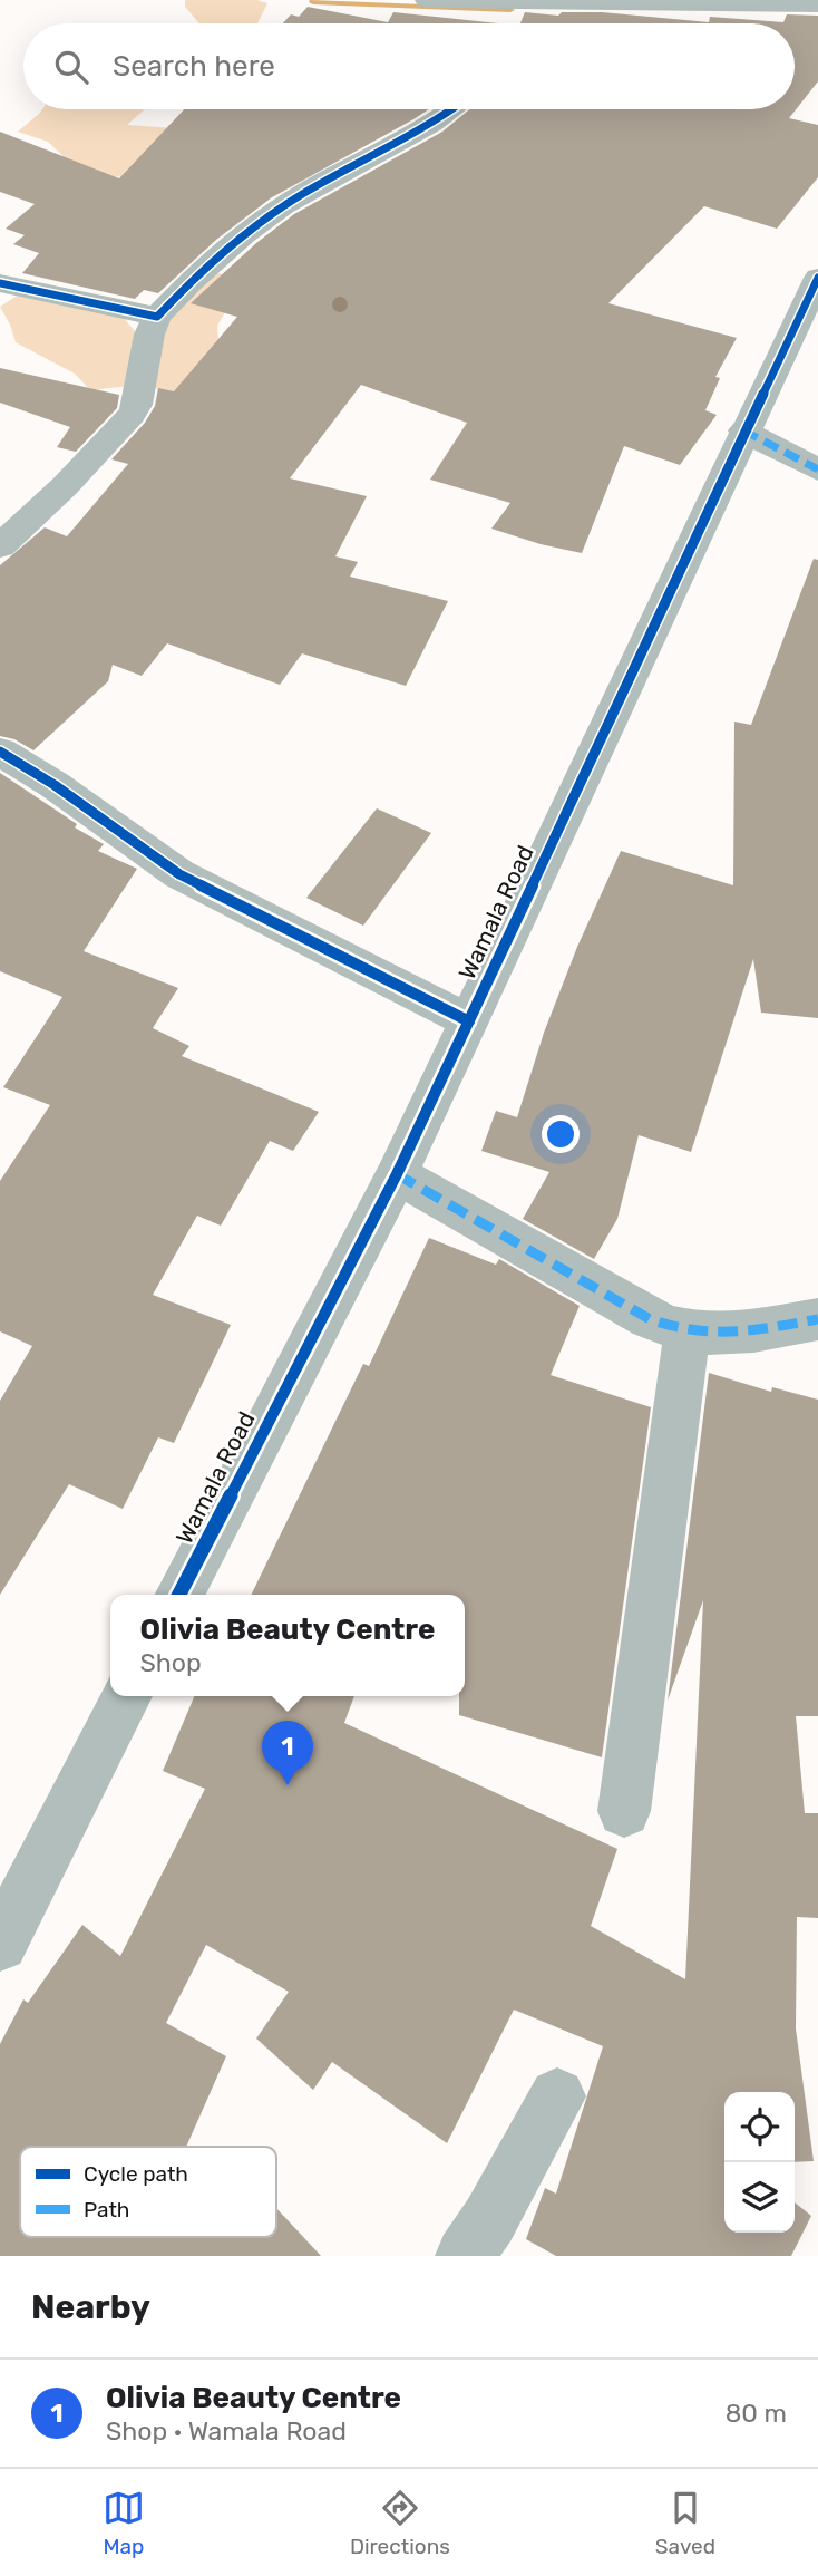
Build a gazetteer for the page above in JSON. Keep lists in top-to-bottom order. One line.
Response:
{"streets":{"street":["Wamala Road"]},"legend":["Cycle path","Path"],"page":{"search":"Search here","popup":["Olivia Beauty Centre","Shop"],"pins":"1","heading":"Nearby","list":[{"mark":"1","name":"Olivia Beauty Centre","note":"Shop · Wamala Road","value":"80 m"}],"nav":["Map","Directions","Saved"]}}
